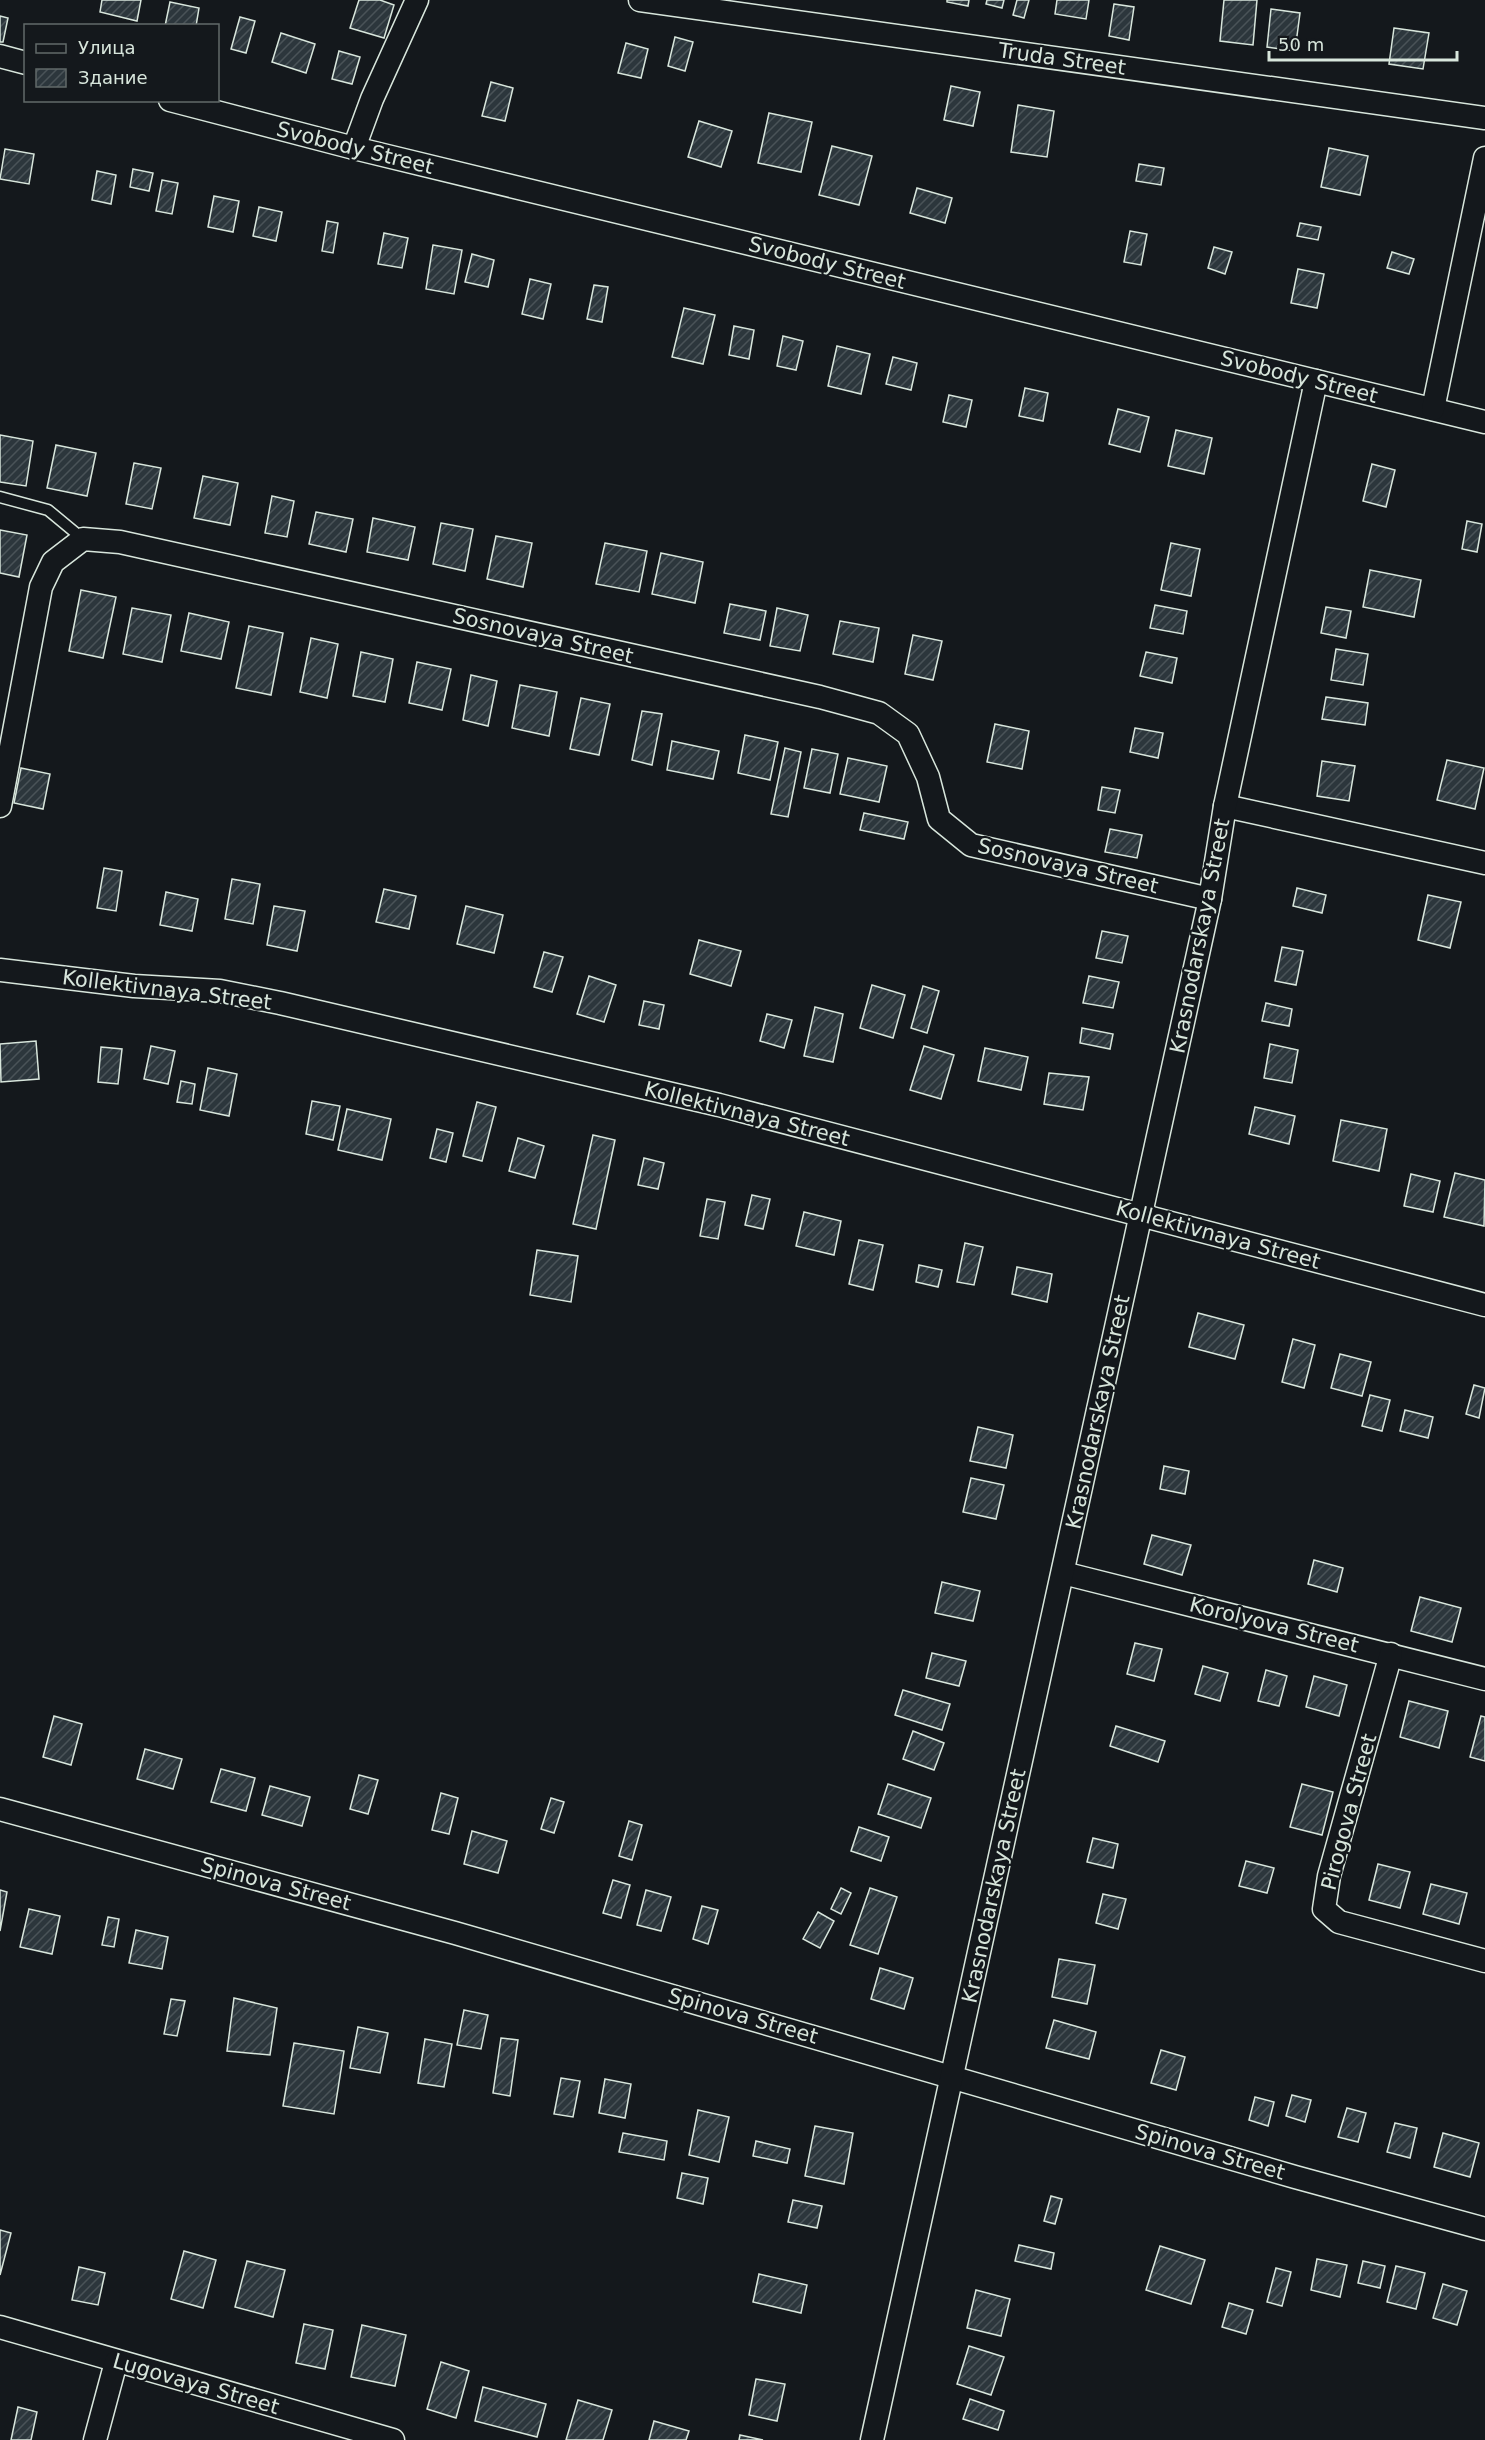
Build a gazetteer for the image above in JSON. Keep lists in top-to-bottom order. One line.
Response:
{"streets":{"street":["Truda Street","Svobody Street","Sosnovaya Street","Krasnodarskaya Street","Kollektivnaya Street","Korolyova Street","Pirogova Street","Spinova Street","Lugovaya Street"]},"crossings":[["Svobody Street","Krasnodarskaya Street"],["Sosnovaya Street","Krasnodarskaya Street"],["Krasnodarskaya Street","Kollektivnaya Street"],["Krasnodarskaya Street","Korolyova Street"],["Krasnodarskaya Street","Spinova Street"],["Korolyova Street","Pirogova Street"]],"legend":["Улица","Здание"],"scale_bar":"50 m"}
